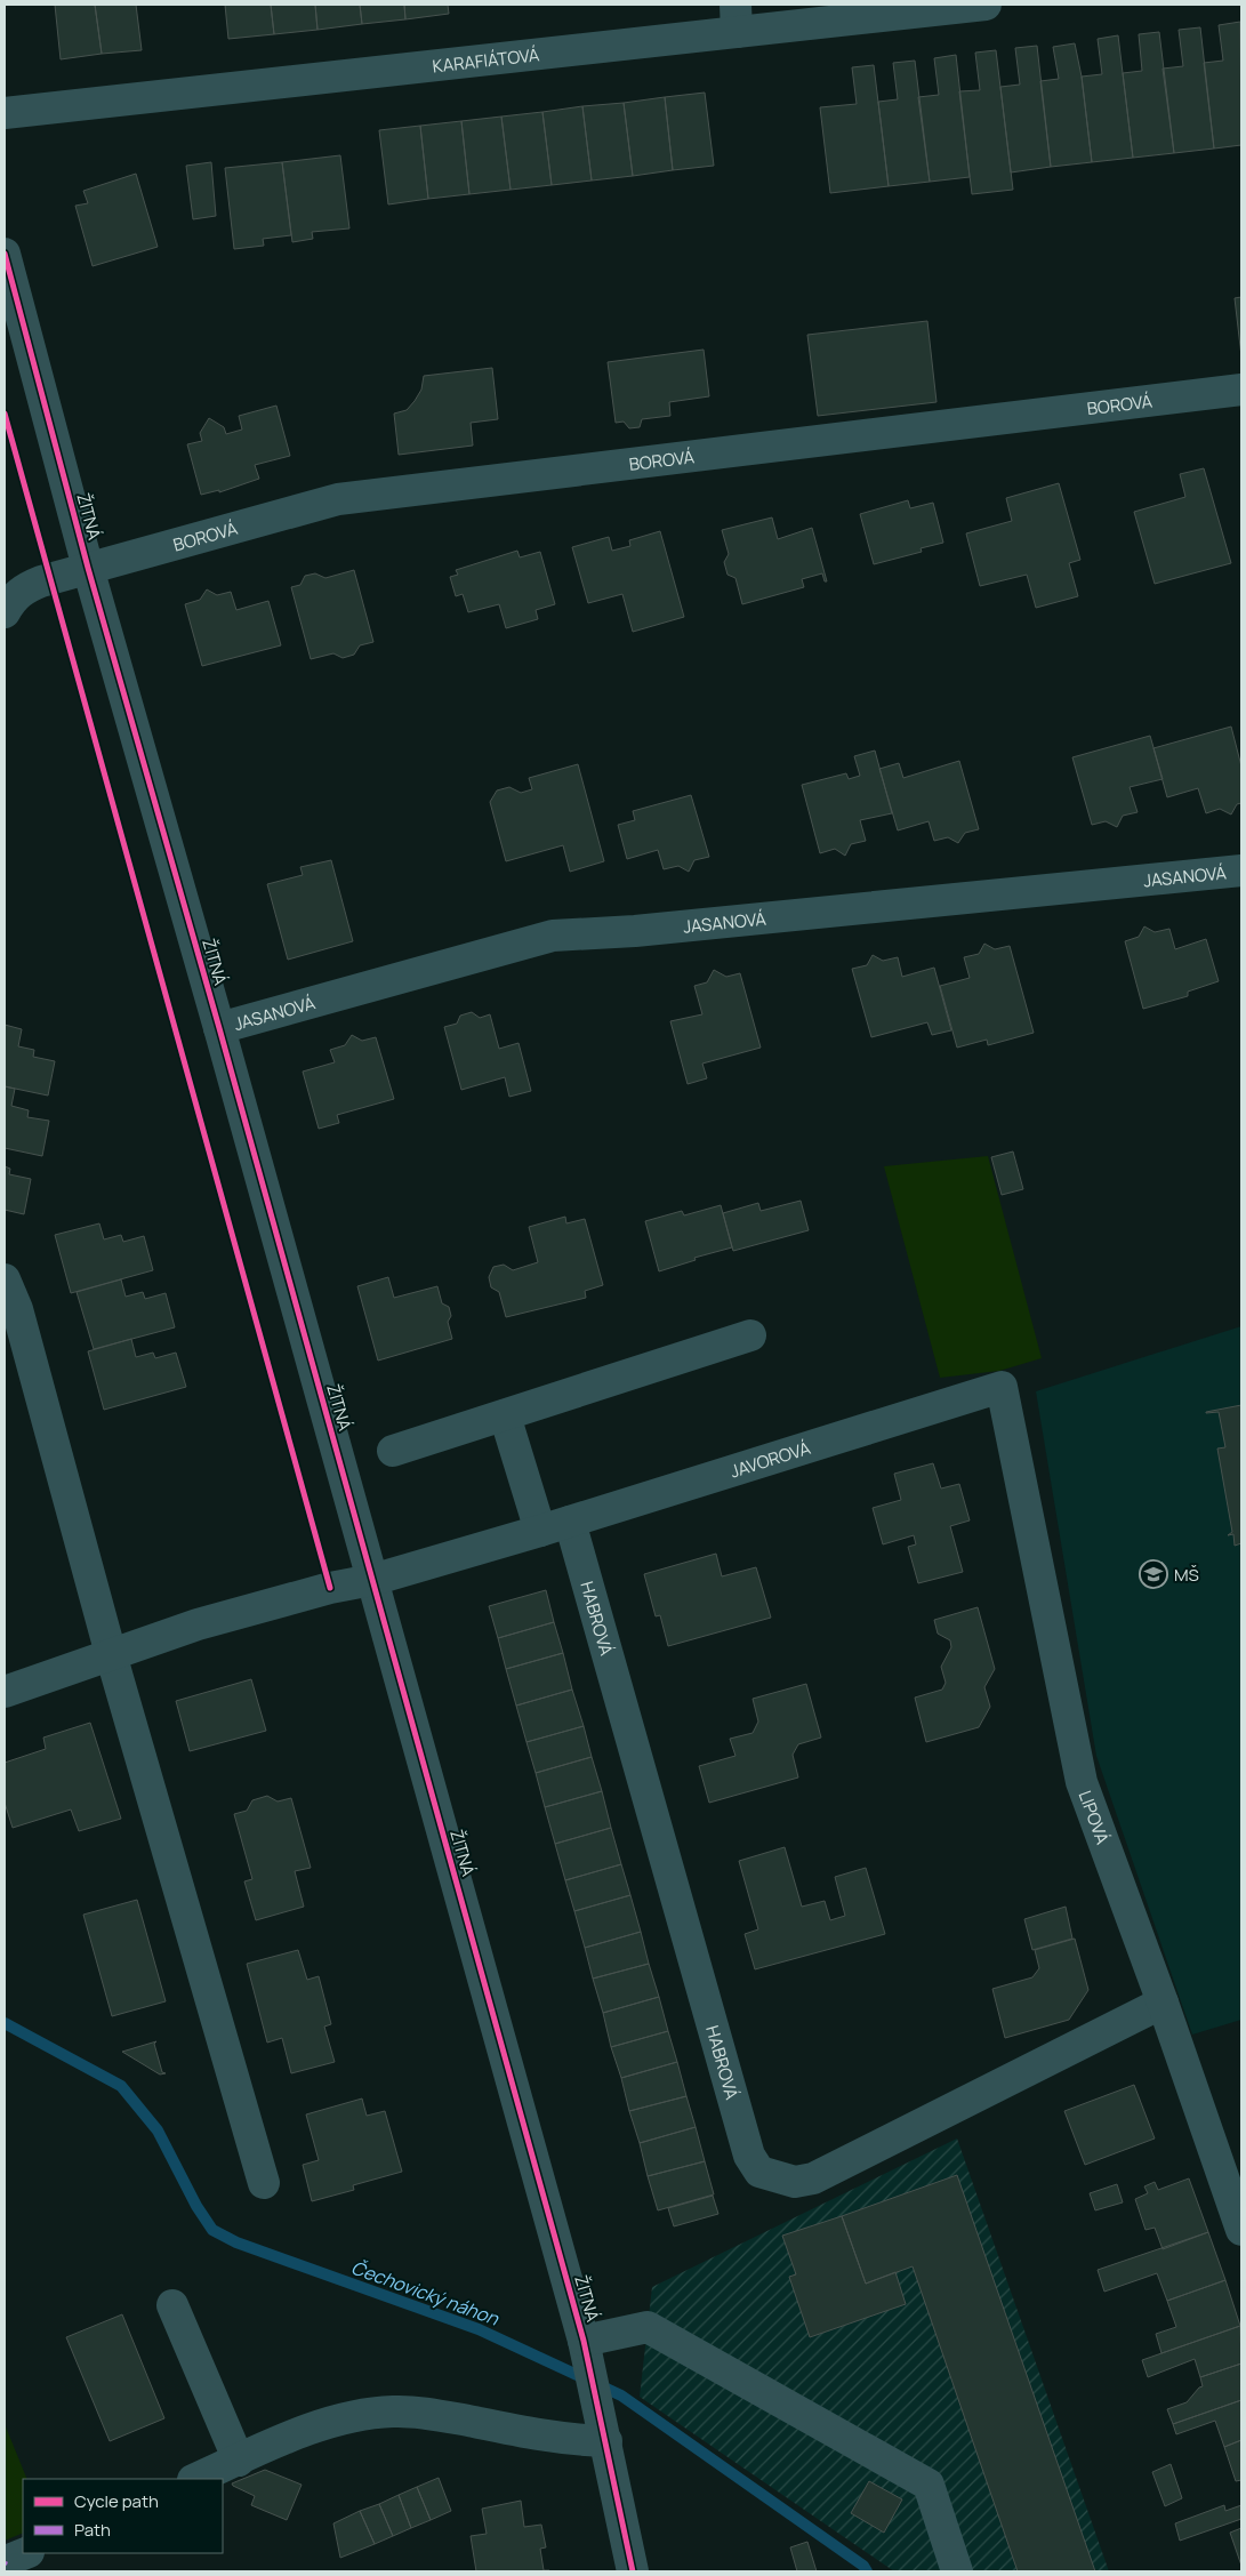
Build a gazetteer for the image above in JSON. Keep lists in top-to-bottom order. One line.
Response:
{"streets":{"street":["KARAFIÁTOVÁ","BOROVÁ","ŽITNÁ","JASANOVÁ","JAVOROVÁ","HABROVÁ","LIPOVÁ"]},"crossings":[["BOROVÁ","ŽITNÁ"],["ŽITNÁ","JASANOVÁ"],["ŽITNÁ","JAVOROVÁ"],["JAVOROVÁ","HABROVÁ"],["JAVOROVÁ","LIPOVÁ"],["HABROVÁ","LIPOVÁ"]],"water":["Čechovický náhon"],"places":{"school or university":["MŠ"]},"legend":["Cycle path","Path"]}
